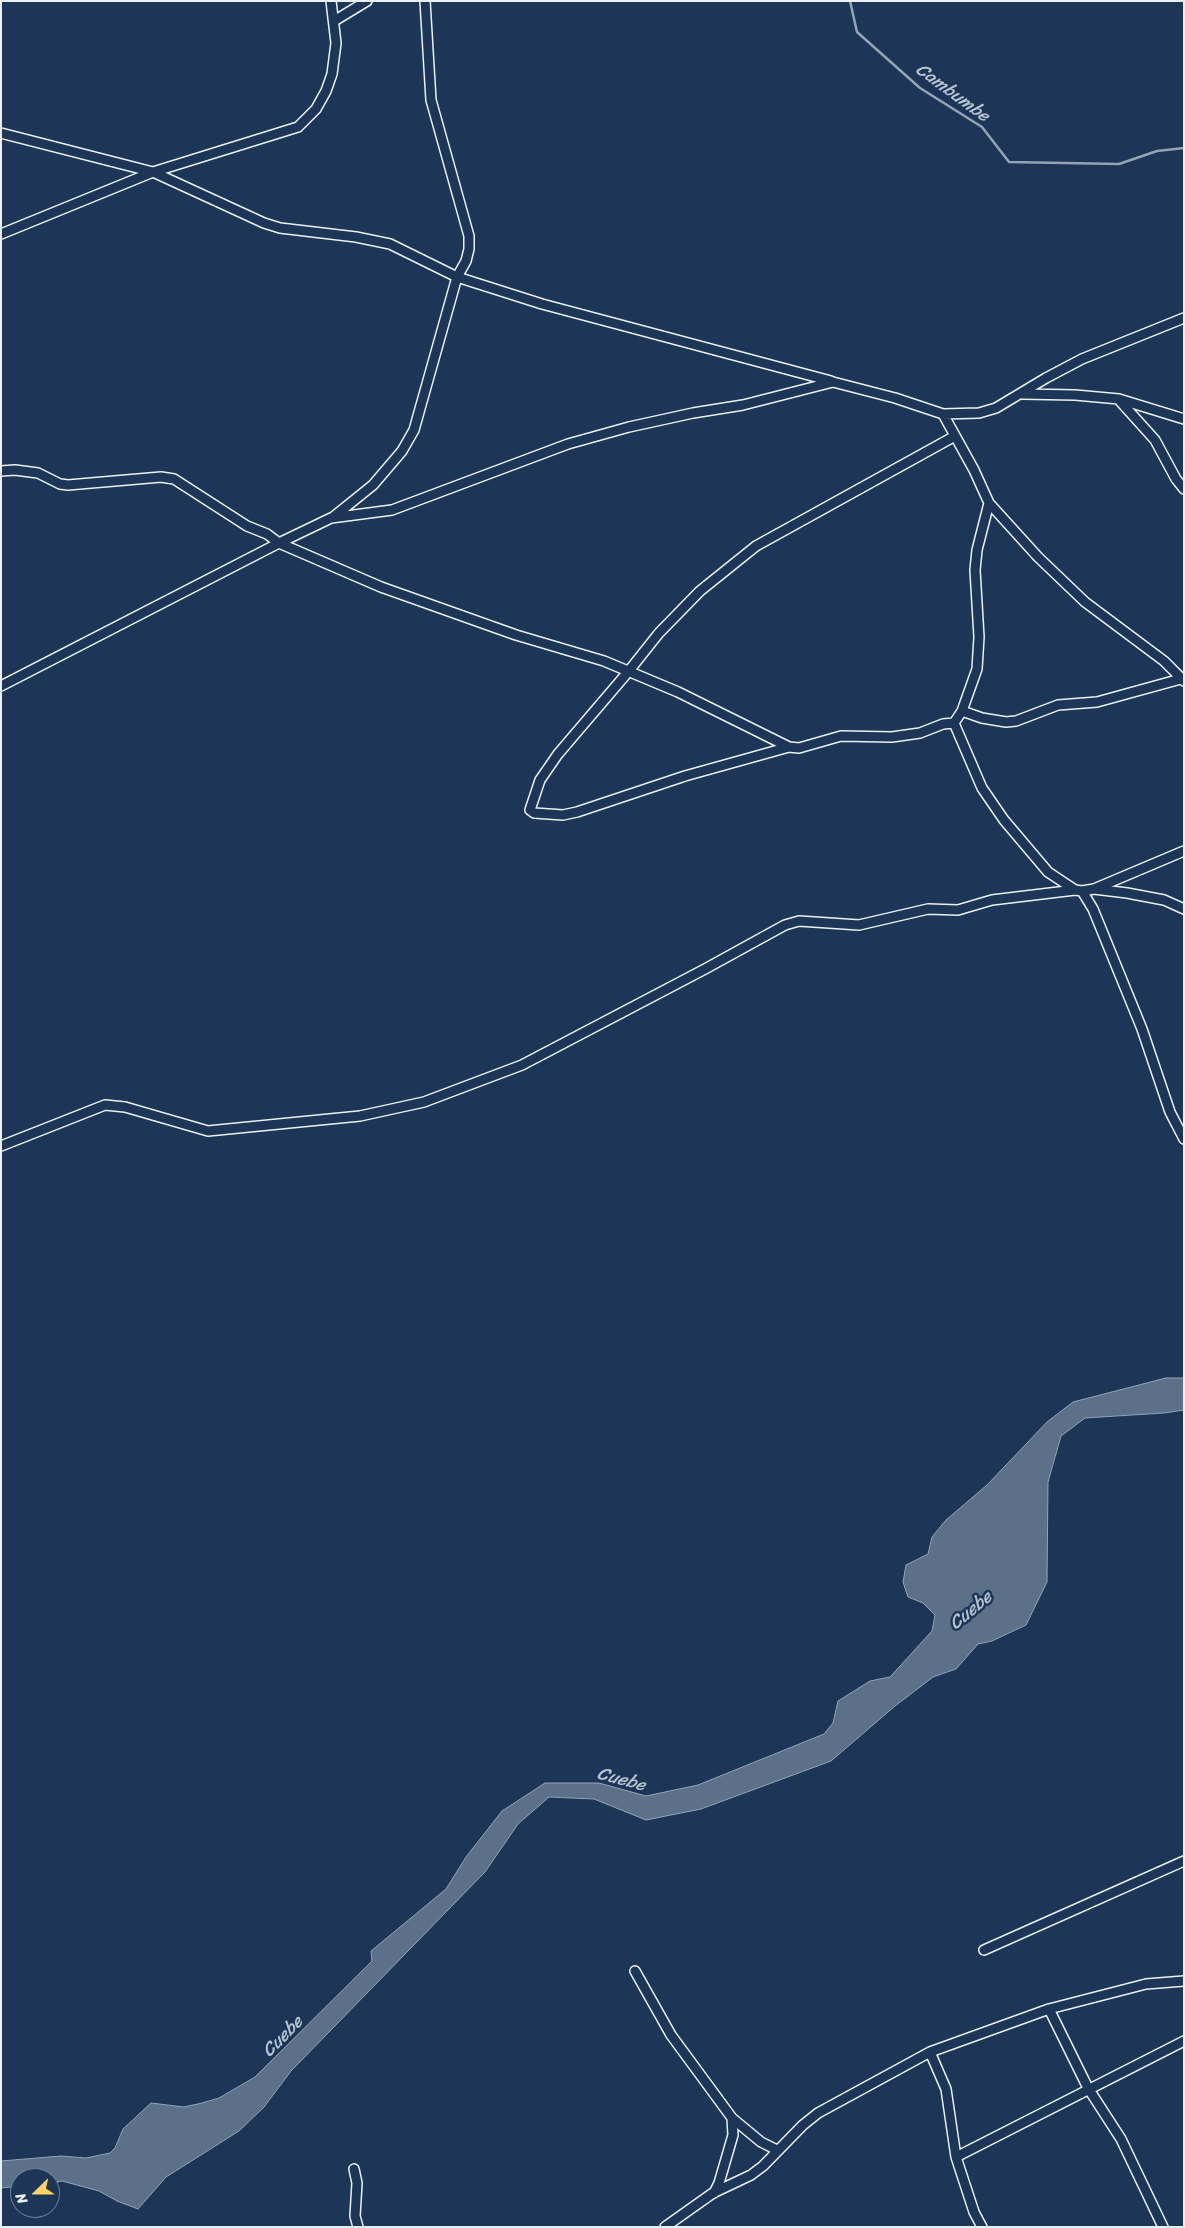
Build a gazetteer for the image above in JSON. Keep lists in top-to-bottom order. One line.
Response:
{"water":["Cambumbe","Cuebe"],"north":"left"}
